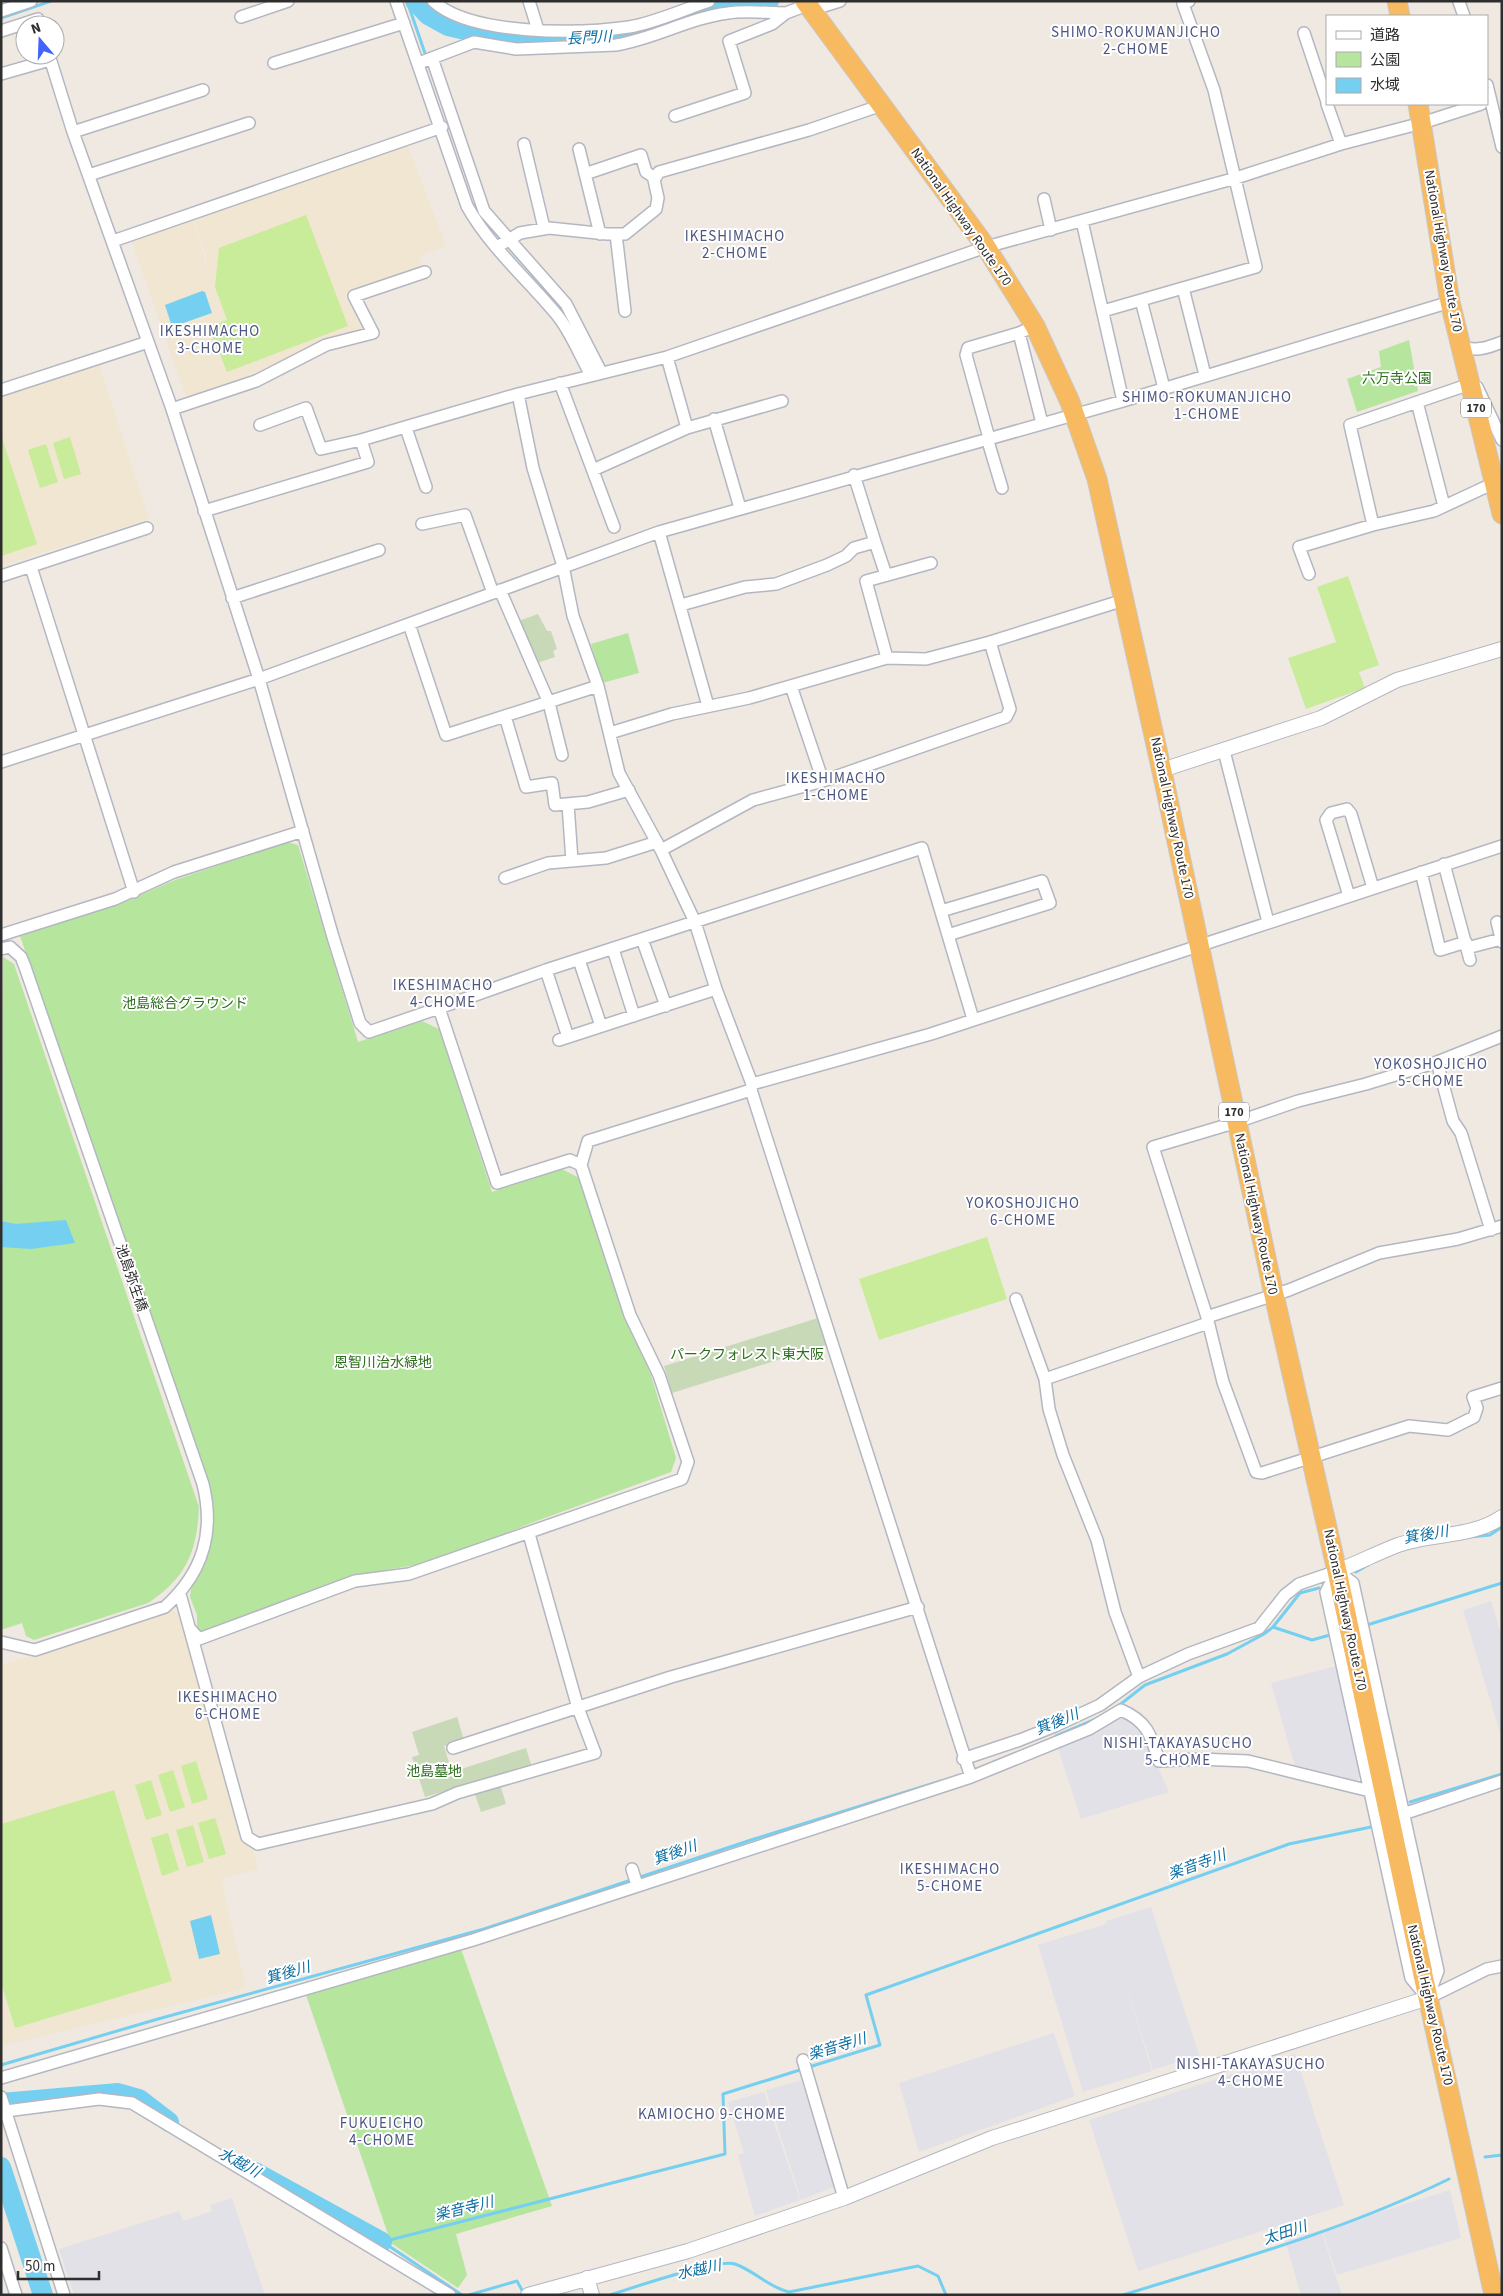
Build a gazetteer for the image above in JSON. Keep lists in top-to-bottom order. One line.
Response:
{"streets":{"highway":["National Highway Route 170","170"],"street":["池島弥生橋"]},"districts":["SHIMO-ROKUMANJICHO 2-CHOME","IKESHIMACHO 2-CHOME","IKESHIMACHO 3-CHOME","SHIMO-ROKUMANJICHO 1-CHOME","IKESHIMACHO 1-CHOME","IKESHIMACHO 4-CHOME","YOKOSHOJICHO 5-CHOME","YOKOSHOJICHO 6-CHOME","IKESHIMACHO 6-CHOME","NISHI-TAKAYASUCHO 5-CHOME","IKESHIMACHO 5-CHOME","NISHI-TAKAYASUCHO 4-CHOME","KAMIOCHO 9-CHOME","FUKUEICHO 4-CHOME"],"water":["長門川","箕後川","楽音寺川","水越川","太田川"],"parks":["六万寺公園","池島総合グラウンド","パークフォレスト東大阪","恩智川治水緑地","池島墓地"],"legend":["道路","公園","水域"],"scale_bar":"50 m","north":"top"}
